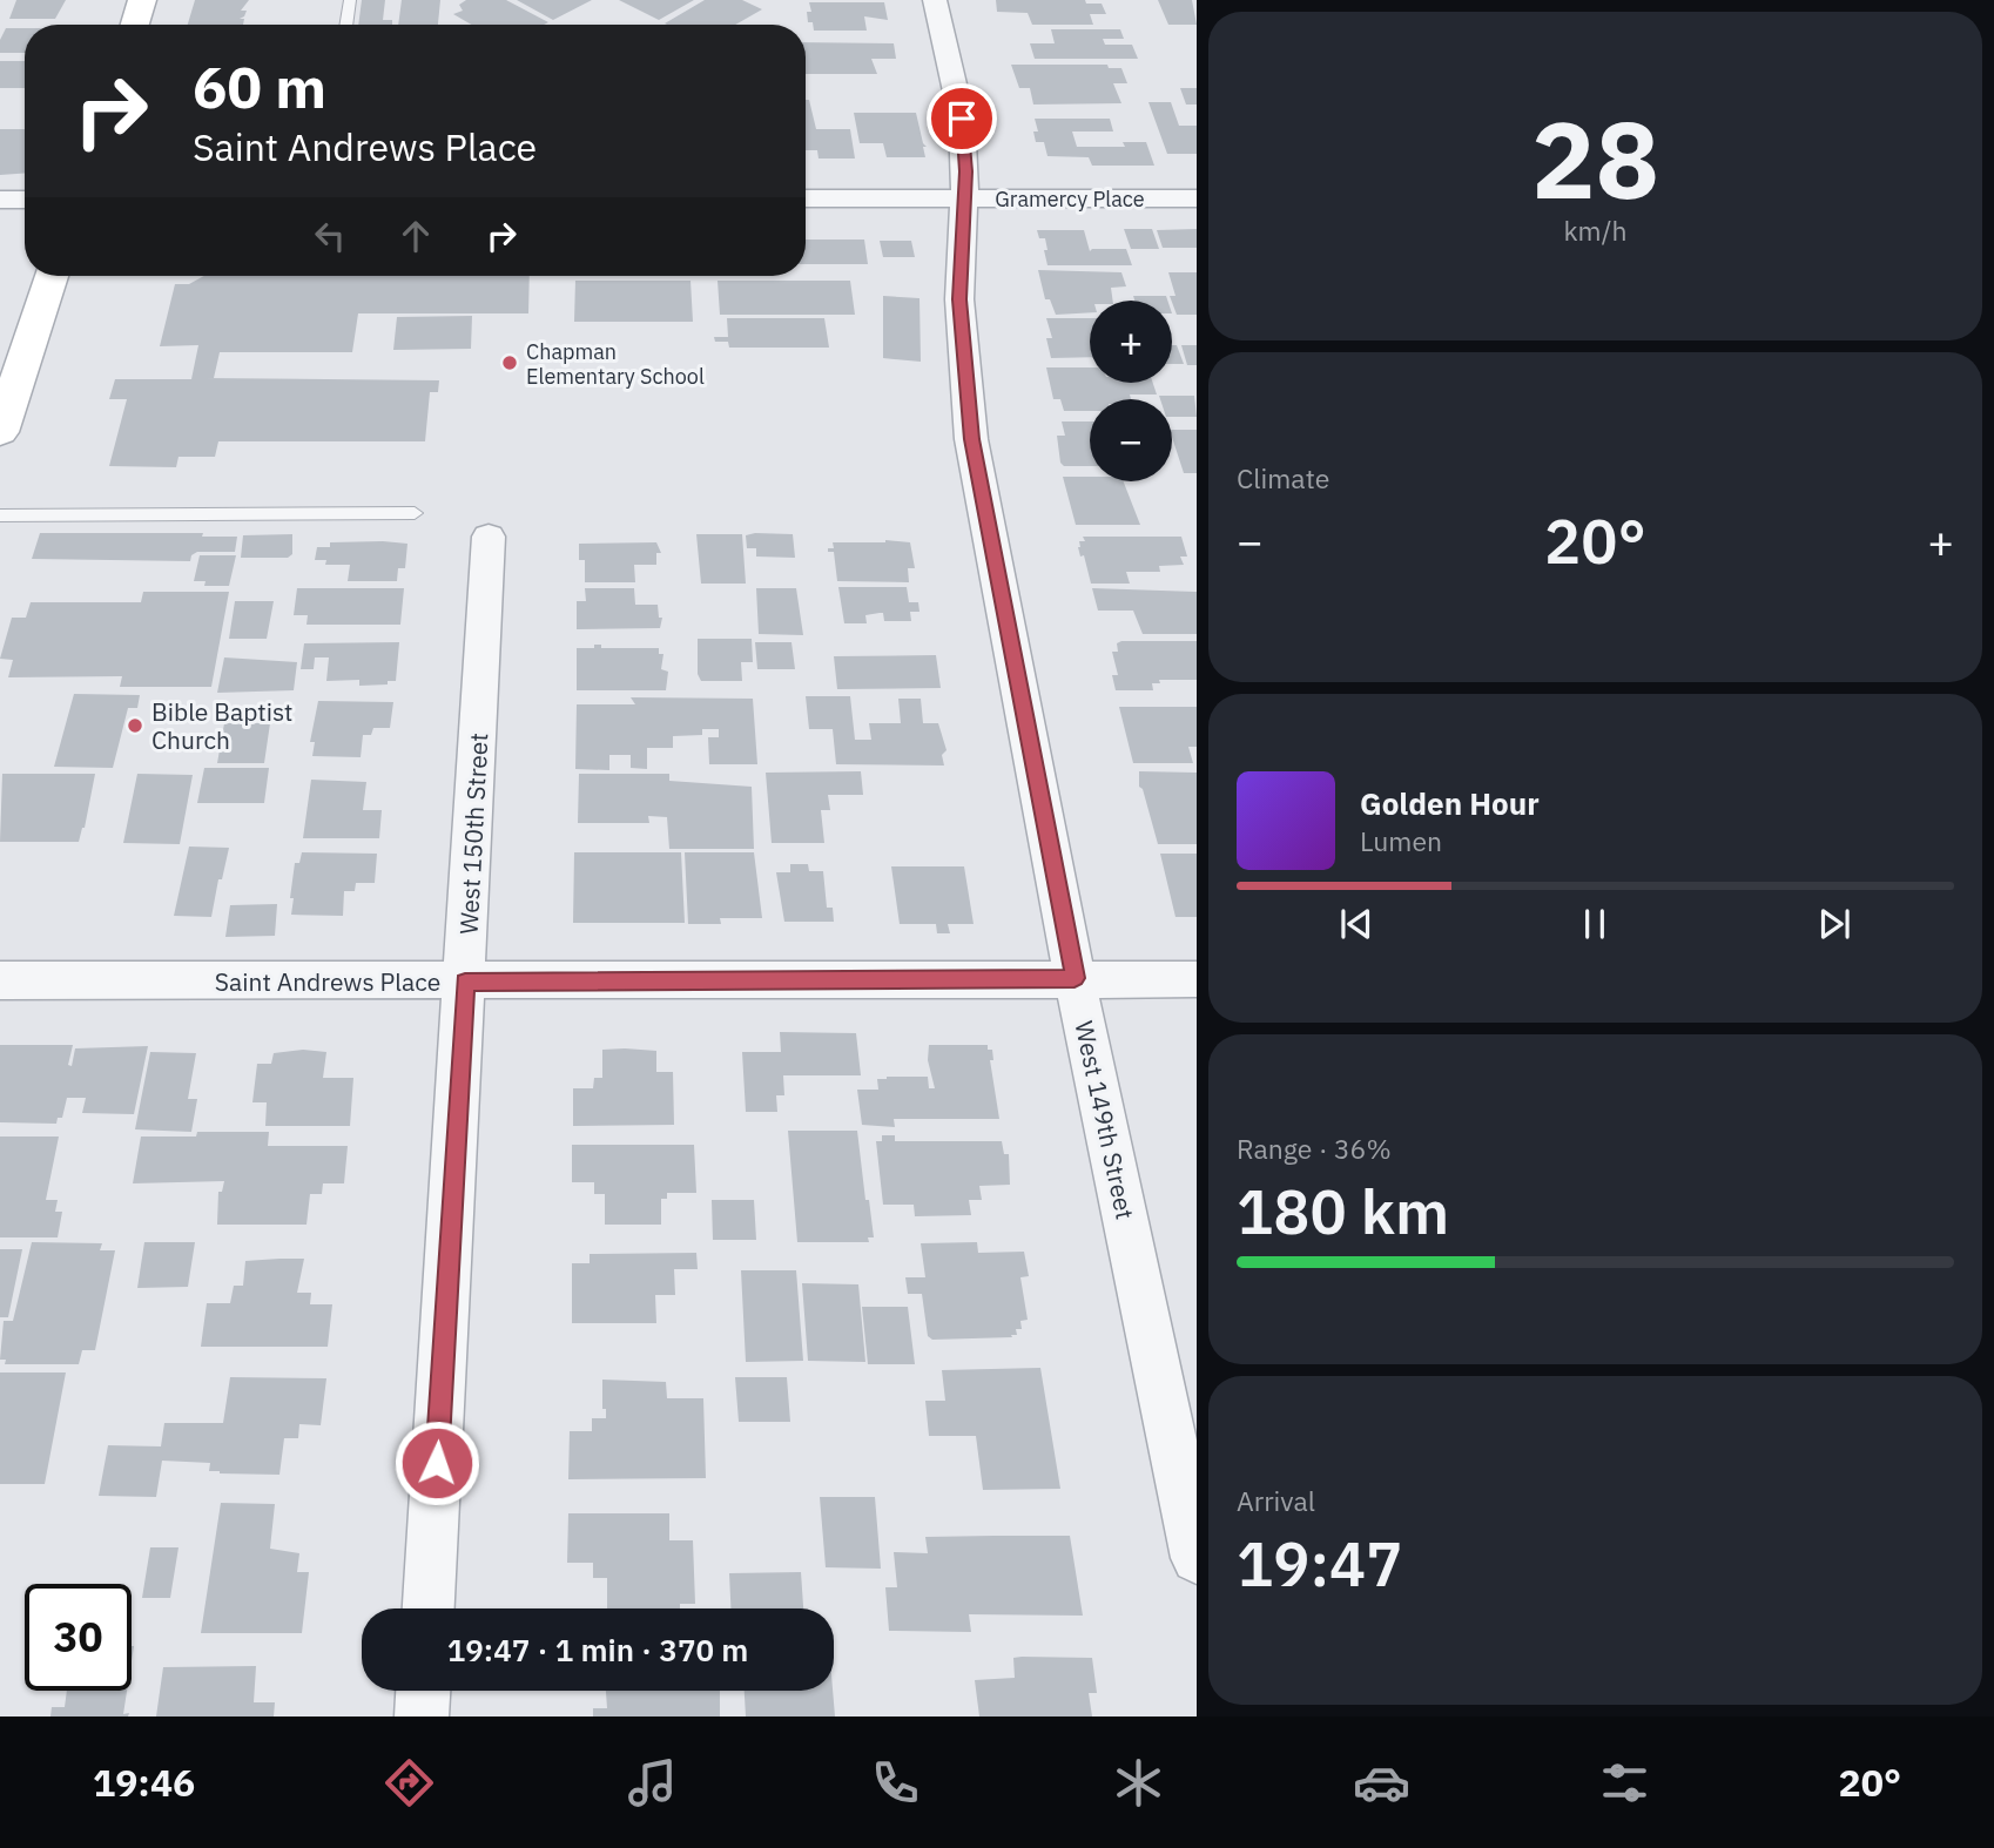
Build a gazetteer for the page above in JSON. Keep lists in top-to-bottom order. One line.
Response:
{"streets":{"street":["Gramercy Place","West 150th Street","Saint Andrews Place","West 149th Street"]},"crossings":[["Gramercy Place","West 149th Street"],["West 150th Street","Saint Andrews Place"],["Saint Andrews Place","West 149th Street"]],"places":["Chapman Elementary School","Bible Baptist Church"],"page":{"tile":[["28","km/h"],"Climate",["Range · 36%","180 km"],["Arrival","19:47"]],"turn":["60 m","Saint Andrews Place"],"map_buttons":["+","−"],"heat":["−","20°","+"],"song":["Golden Hour","Lumen"],"limit":"30","trip":"19:47 · 1 min · 370 m","tabs":["19:46","20°"]}}
